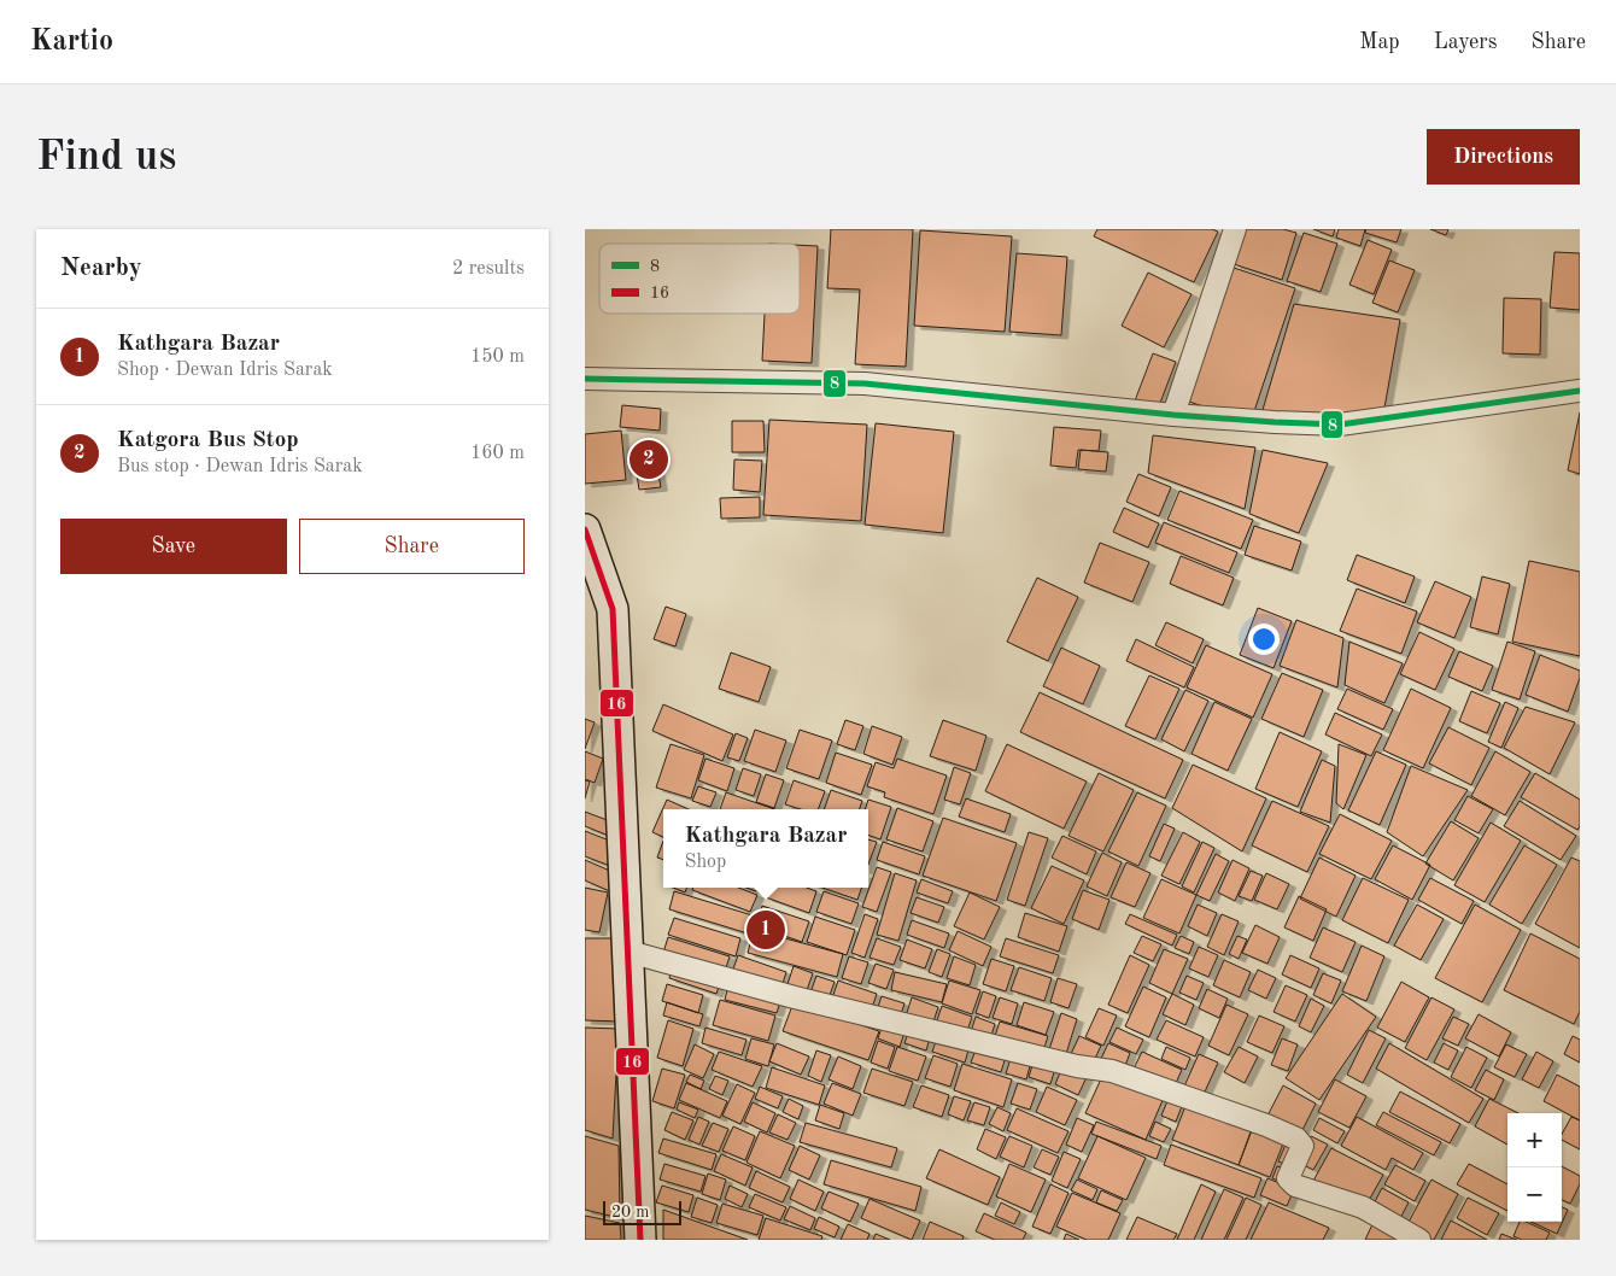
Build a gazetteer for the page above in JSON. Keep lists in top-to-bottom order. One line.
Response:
{"lines":["transit line 8","transit line 16"],"legend":["8","16"],"scale_bar":"20 m","page":{"header":"Kartio","nav":["Map","Layers","Share"],"buttons":["Directions",["Save","Share"]],"title":"Find us","heading":["Nearby","2 results"],"list":[{"mark":"1","name":"Kathgara Bazar","note":"Shop · Dewan Idris Sarak","value":"150 m"},{"mark":"2","name":"Katgora Bus Stop","note":"Bus stop · Dewan Idris Sarak","value":"160 m"}],"pins":["2","1"],"popup":["Kathgara Bazar","Shop"],"map_buttons":["+","−"],"scale":"20 m"}}
